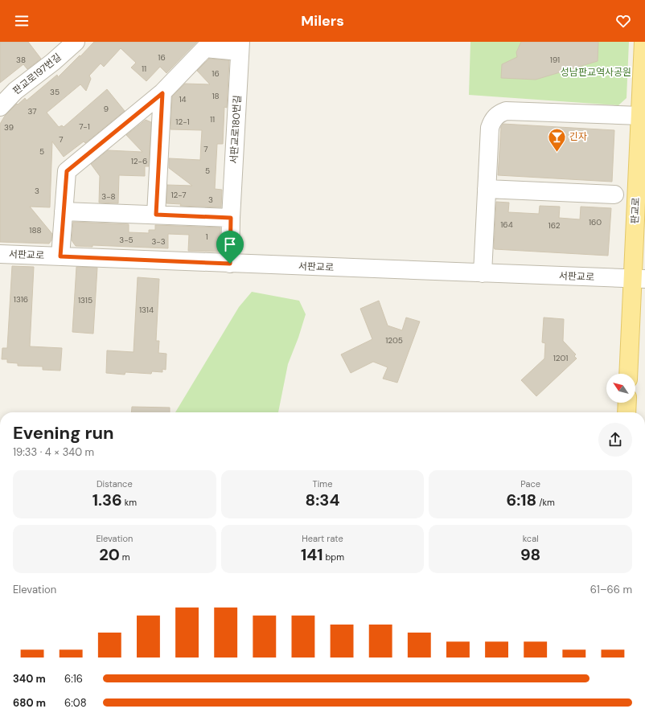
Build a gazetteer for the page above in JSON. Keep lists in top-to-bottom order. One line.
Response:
{"streets":{"main road":["판교로"],"street":["판교로197번길","서판교로180번길","서판교로"]},"crossings":[["서판교로180번길","서판교로"],["판교로","서판교로"]],"parks":["성남판교역사공원"],"places":{"bar":["긴자"]},"house_numbers":["16","38","191","11","16","35","18","14","9","37","11","12-1","7-1","39","7","7","5","12-6","5","3","12-7","3-8","3","160","164","162","188","1","3-5","3-3","1316","1315","1314","1205","1201"],"north":"top left","page":{"header":"Milers","heading":["Evening run","19:33 · 4 × 340 m"],"stats":[["Distance","1.36 km"],["Time","8:34"],["Pace","6:18 /km"],["Elevation","20 m"],["Heart rate","141 bpm"],["kcal","98"]],"chart":["Elevation","61–66 m"],"list":[{"name":"340 m","note":"6:16"},{"name":"680 m","note":"6:08"}]}}
